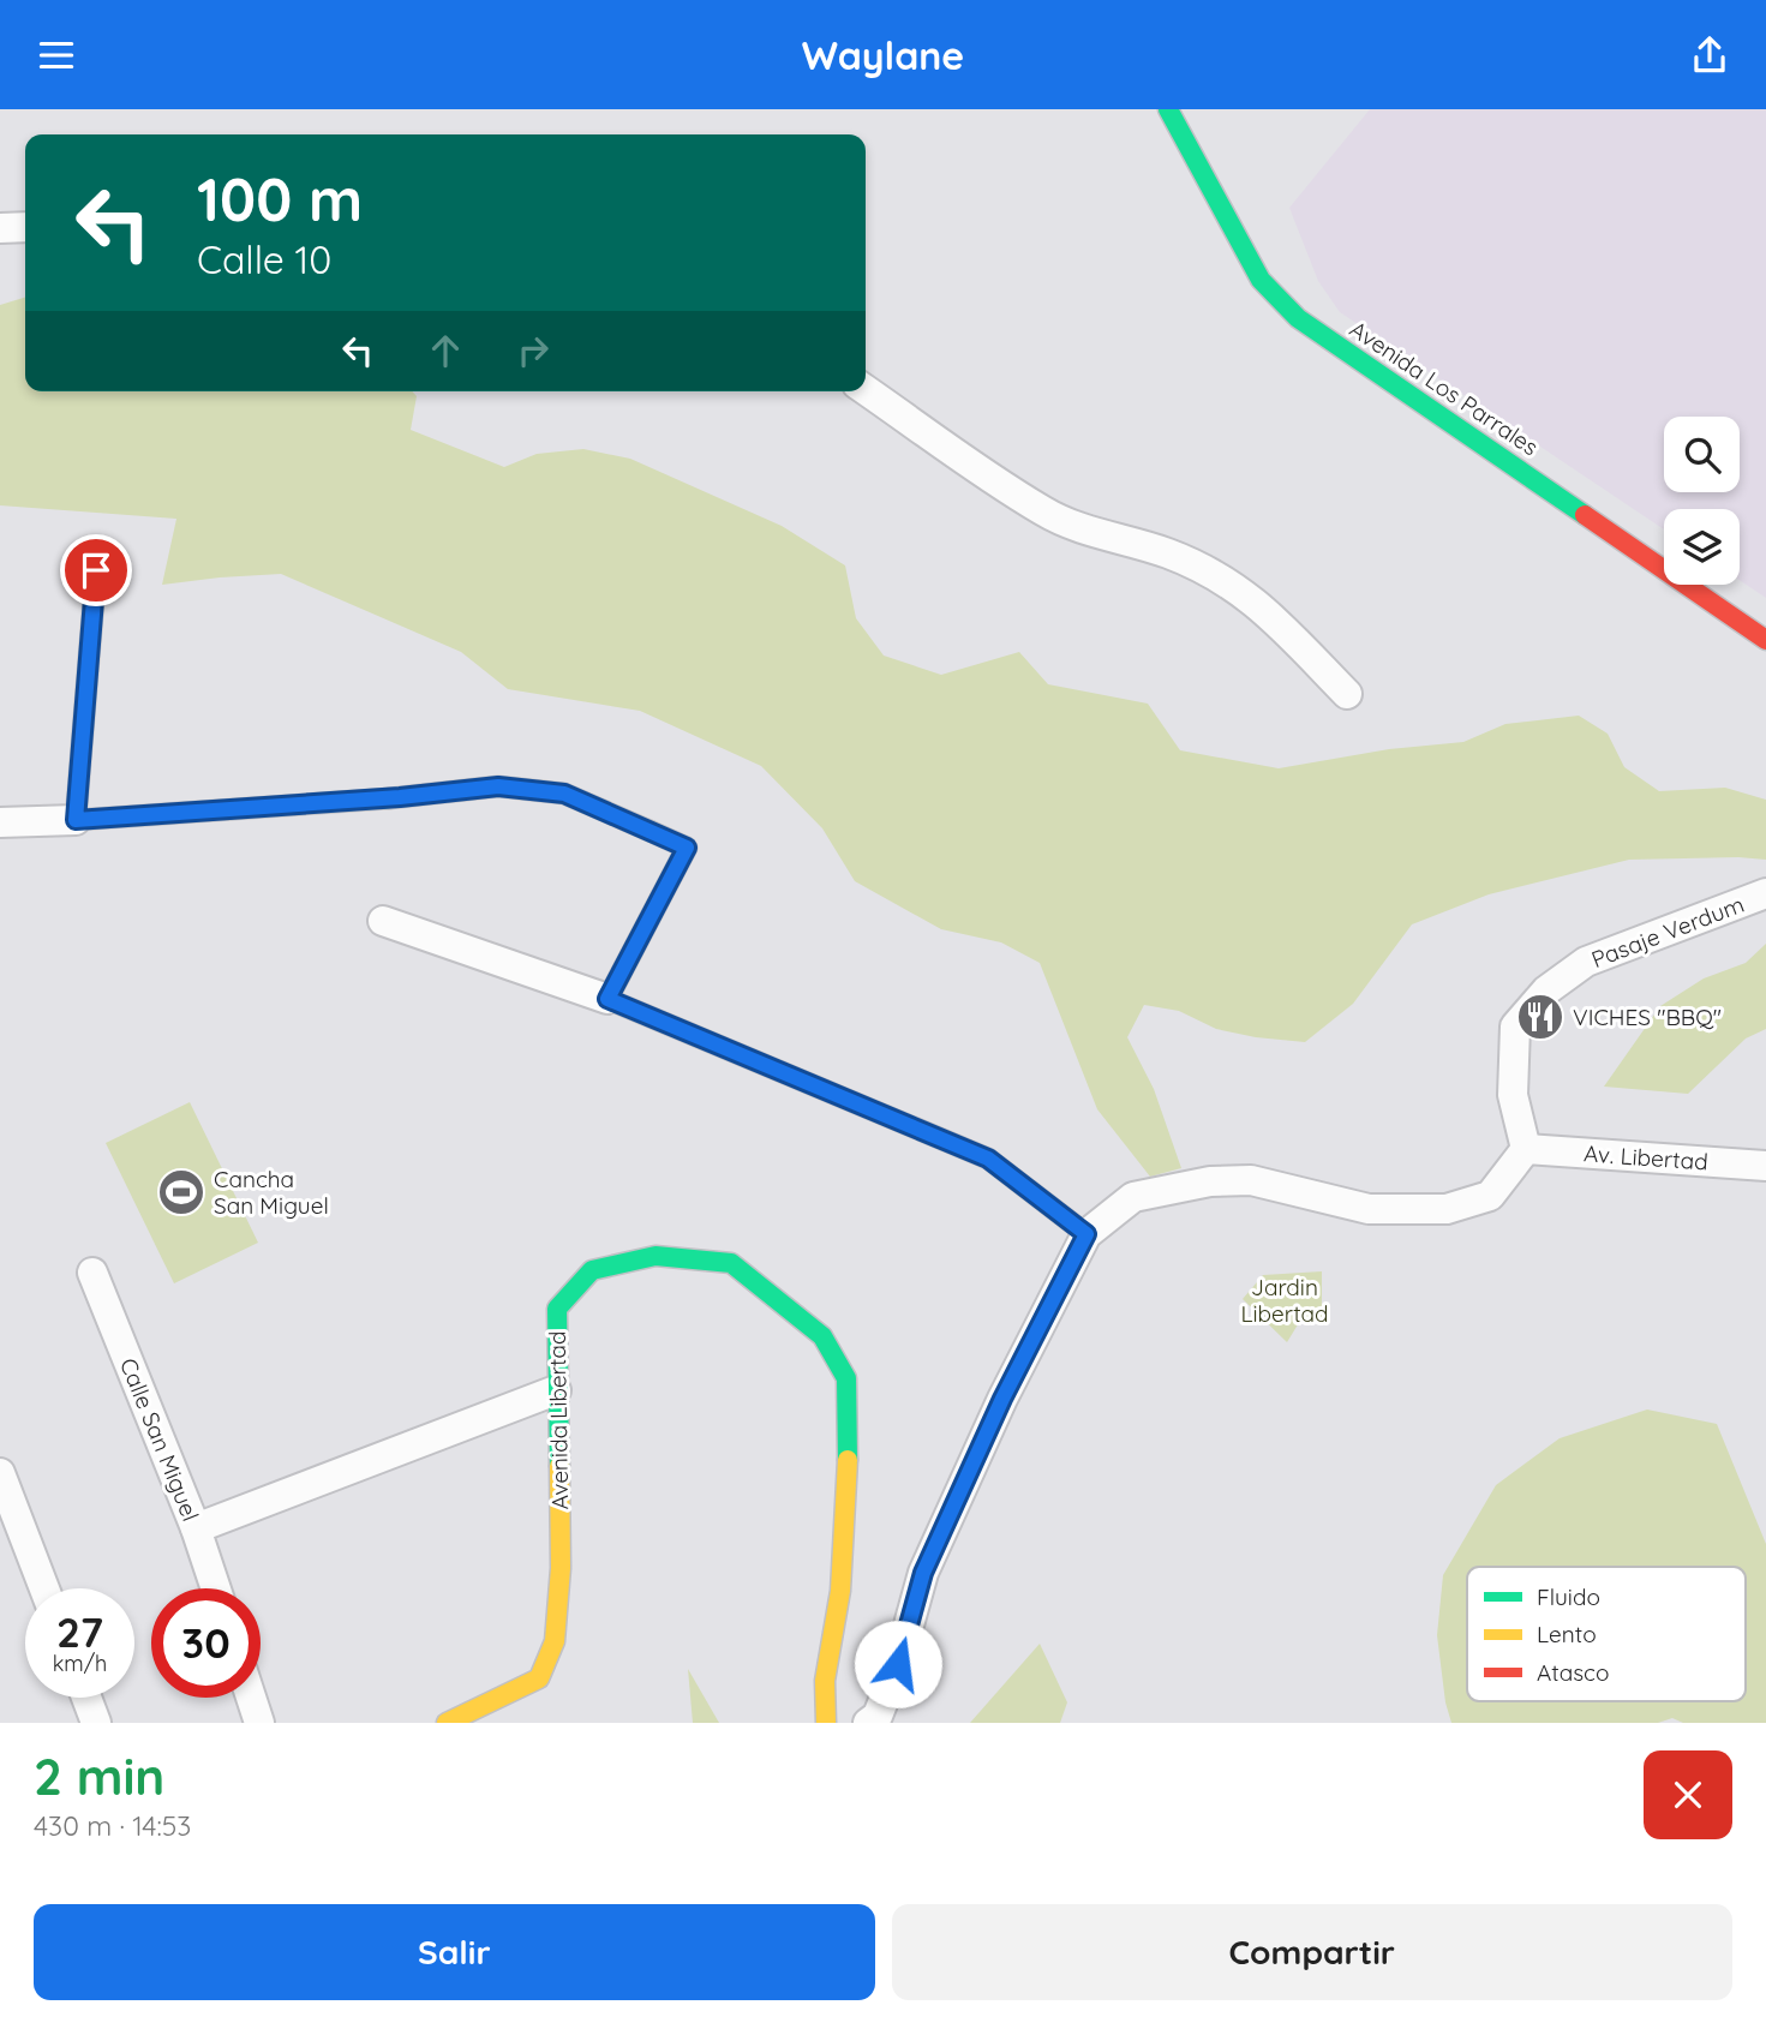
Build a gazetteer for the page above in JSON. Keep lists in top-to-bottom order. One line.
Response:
{"streets":{"street":["Avenida Los Parrales","Pasaje Verdum","Av. Libertad","Avenida Libertad","Calle San Miguel"]},"crossings":[["Pasaje Verdum","Av. Libertad"]],"parks":["Jardin Libertad"],"places":{"restaurant":["VICHES \"BBQ\""],"sports":["Cancha San Miguel"]},"legend":["Fluido","Lento","Atasco"],"page":{"header":"Waylane","turn":["100 m","Calle 10"],"speed":"27 km/h","limit":"30","heading":["2 min","430 m · 14:53"],"buttons":["Salir","Compartir"]}}
